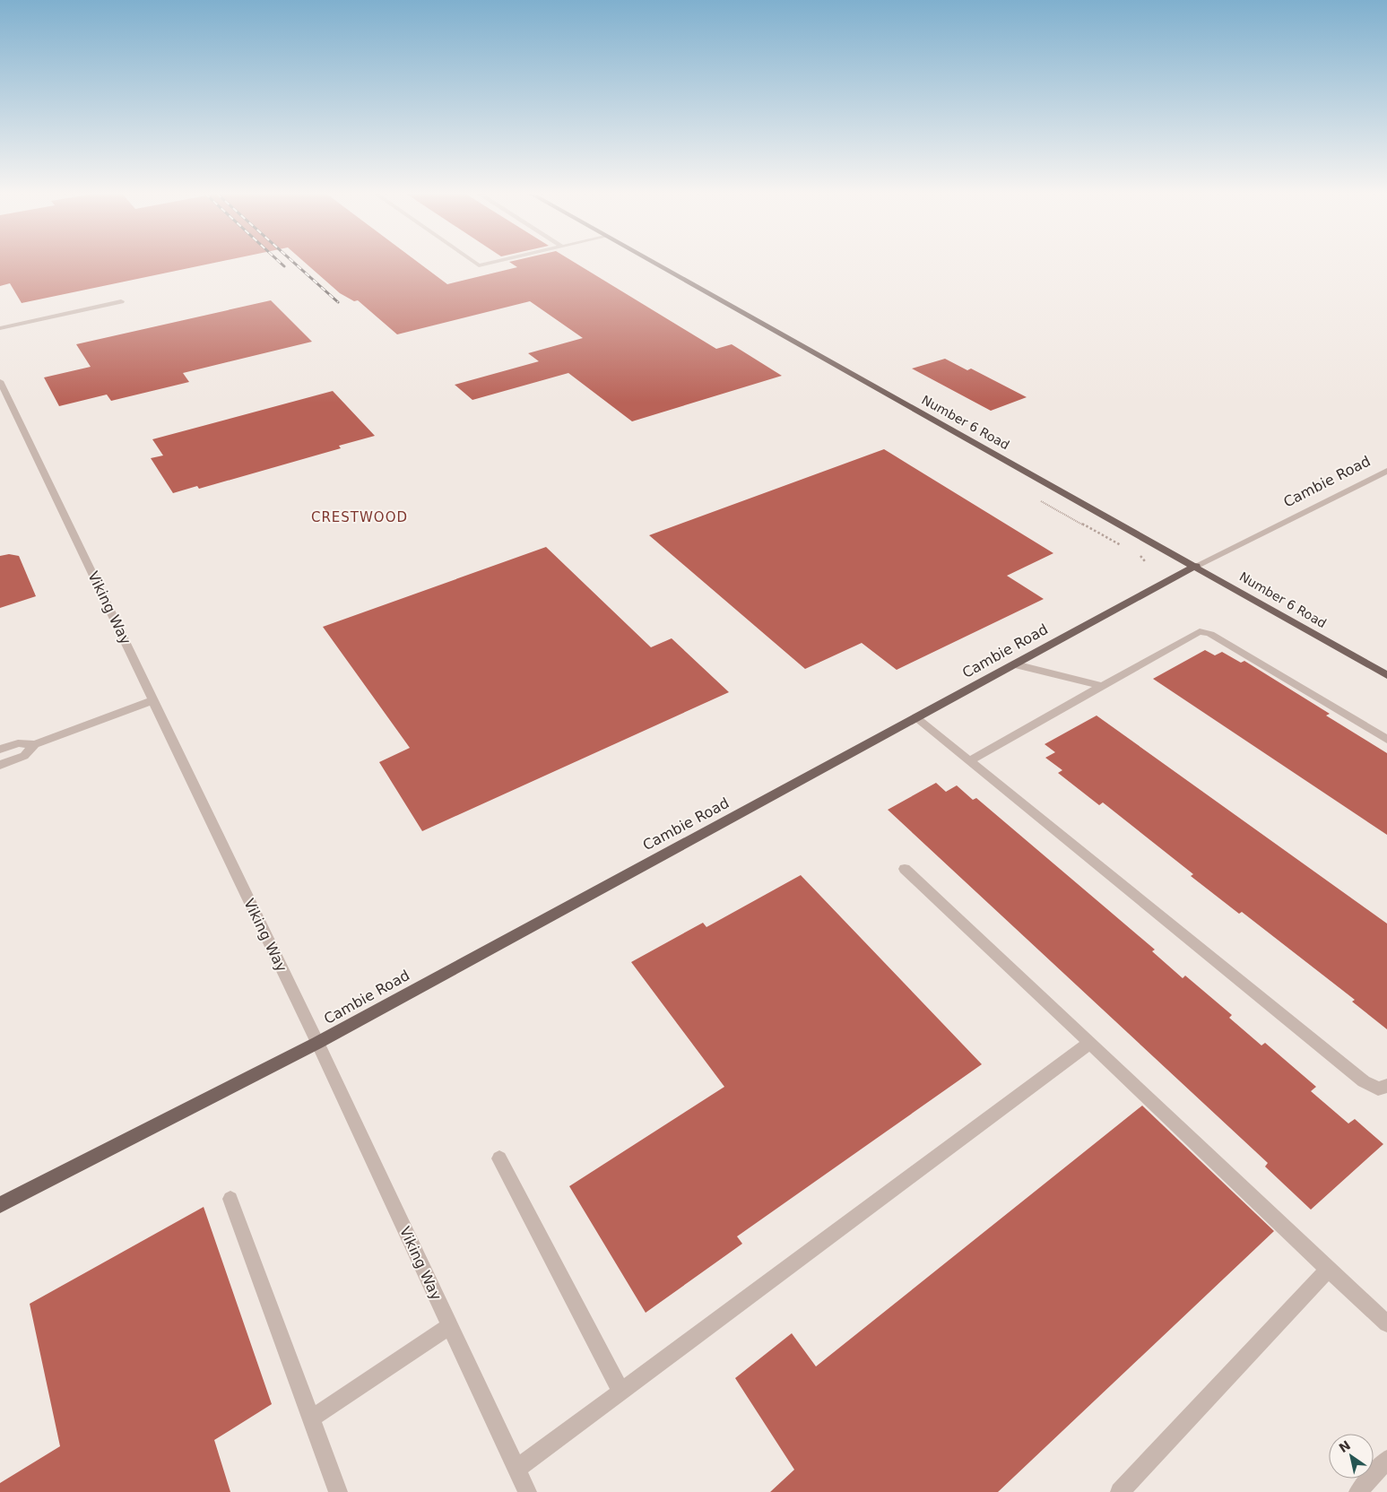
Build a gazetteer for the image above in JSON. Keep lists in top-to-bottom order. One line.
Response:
{"streets":{"main road":["Number 6 Road","Cambie Road"],"street":["Viking Way"]},"crossings":[["Number 6 Road","Cambie Road"],["Cambie Road","Viking Way"]],"districts":["CRESTWOOD"],"north":"top left"}
